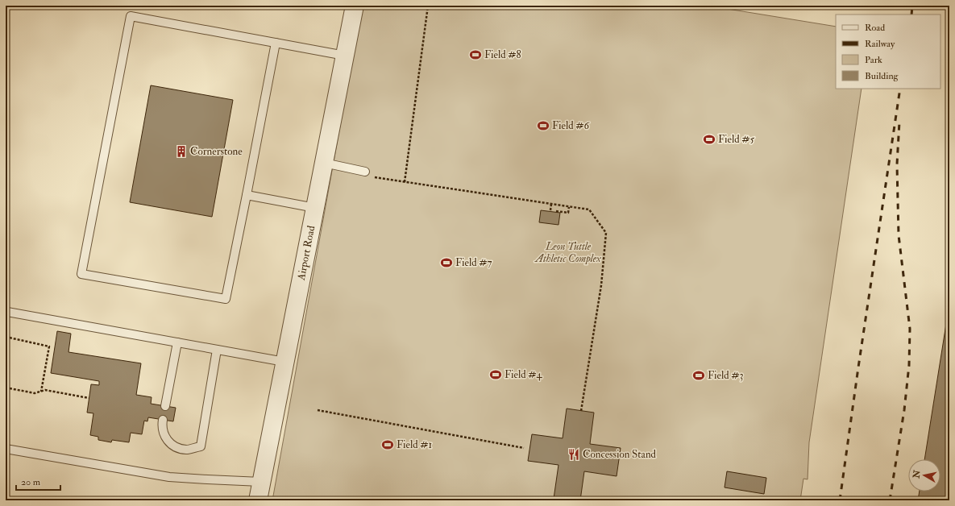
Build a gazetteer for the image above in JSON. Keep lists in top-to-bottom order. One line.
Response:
{"streets":{"street":["Airport Road"]},"parks":["Leon Tuttle Athletic Complex"],"places":{"sports":["Field #8","Field #6","Field #5","Field #7","Field #4","Field #3","Field #1"],"building":["Cornerstone"],"restaurant":["Concession Stand"]},"legend":["Road","Railway","Park","Building"],"scale_bar":"20 m","north":"left"}
